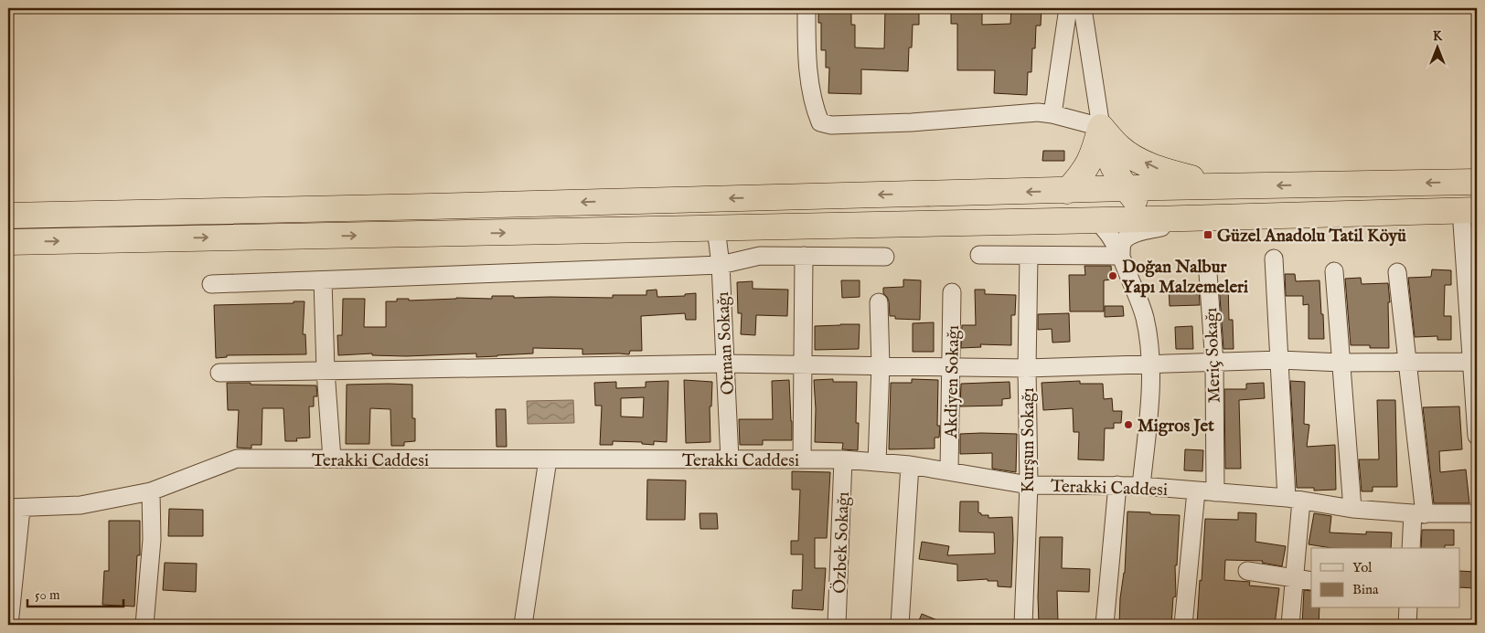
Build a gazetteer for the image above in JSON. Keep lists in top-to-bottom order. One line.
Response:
{"streets":{"street":["Otman Sokağı","Meriç Sokağı","Akdiyen Sokağı","Kurşun Sokağı","Terakki Caddesi","Özbek Sokağı"]},"crossings":[["Otman Sokağı","Terakki Caddesi"],["Meriç Sokağı","Terakki Caddesi"],["Akdiyen Sokağı","Terakki Caddesi"],["Kurşun Sokağı","Terakki Caddesi"],["Terakki Caddesi","Özbek Sokağı"]],"places":{"transit":["Güzel Anadolu Tatil Köyü"],"other":["Doğan Nalbur Yapı Malzemeleri","Migros Jet"]},"legend":["Yol","Bina"],"scale_bar":"50 m","north":"top"}
